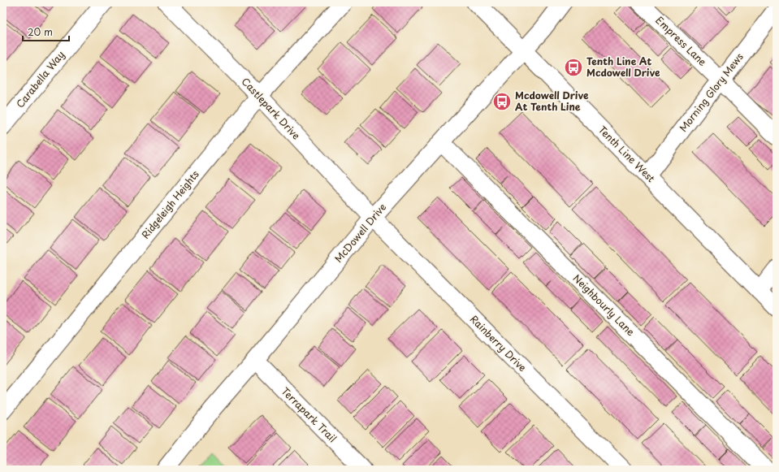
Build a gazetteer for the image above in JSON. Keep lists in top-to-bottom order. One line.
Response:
{"streets":{"street":["Empress Lane","Carabella Way","Morning Glory Mews","Castlepark Drive","Tenth Line West","Ridgeleigh Heights","McDowell Drive","Neighbourly Lane","Rainberry Drive","Terrapark Trail"]},"crossings":[["Empress Lane","Morning Glory Mews"],["Morning Glory Mews","Tenth Line West"],["Castlepark Drive","Ridgeleigh Heights"],["Castlepark Drive","McDowell Drive"],["Castlepark Drive","Rainberry Drive"],["Tenth Line West","McDowell Drive"],["McDowell Drive","Neighbourly Lane"],["McDowell Drive","Rainberry Drive"],["McDowell Drive","Terrapark Trail"]],"places":{"bus stop":["Tenth Line At Mcdowell Drive","Mcdowell Drive At Tenth Line"]},"scale_bar":"20 m"}
